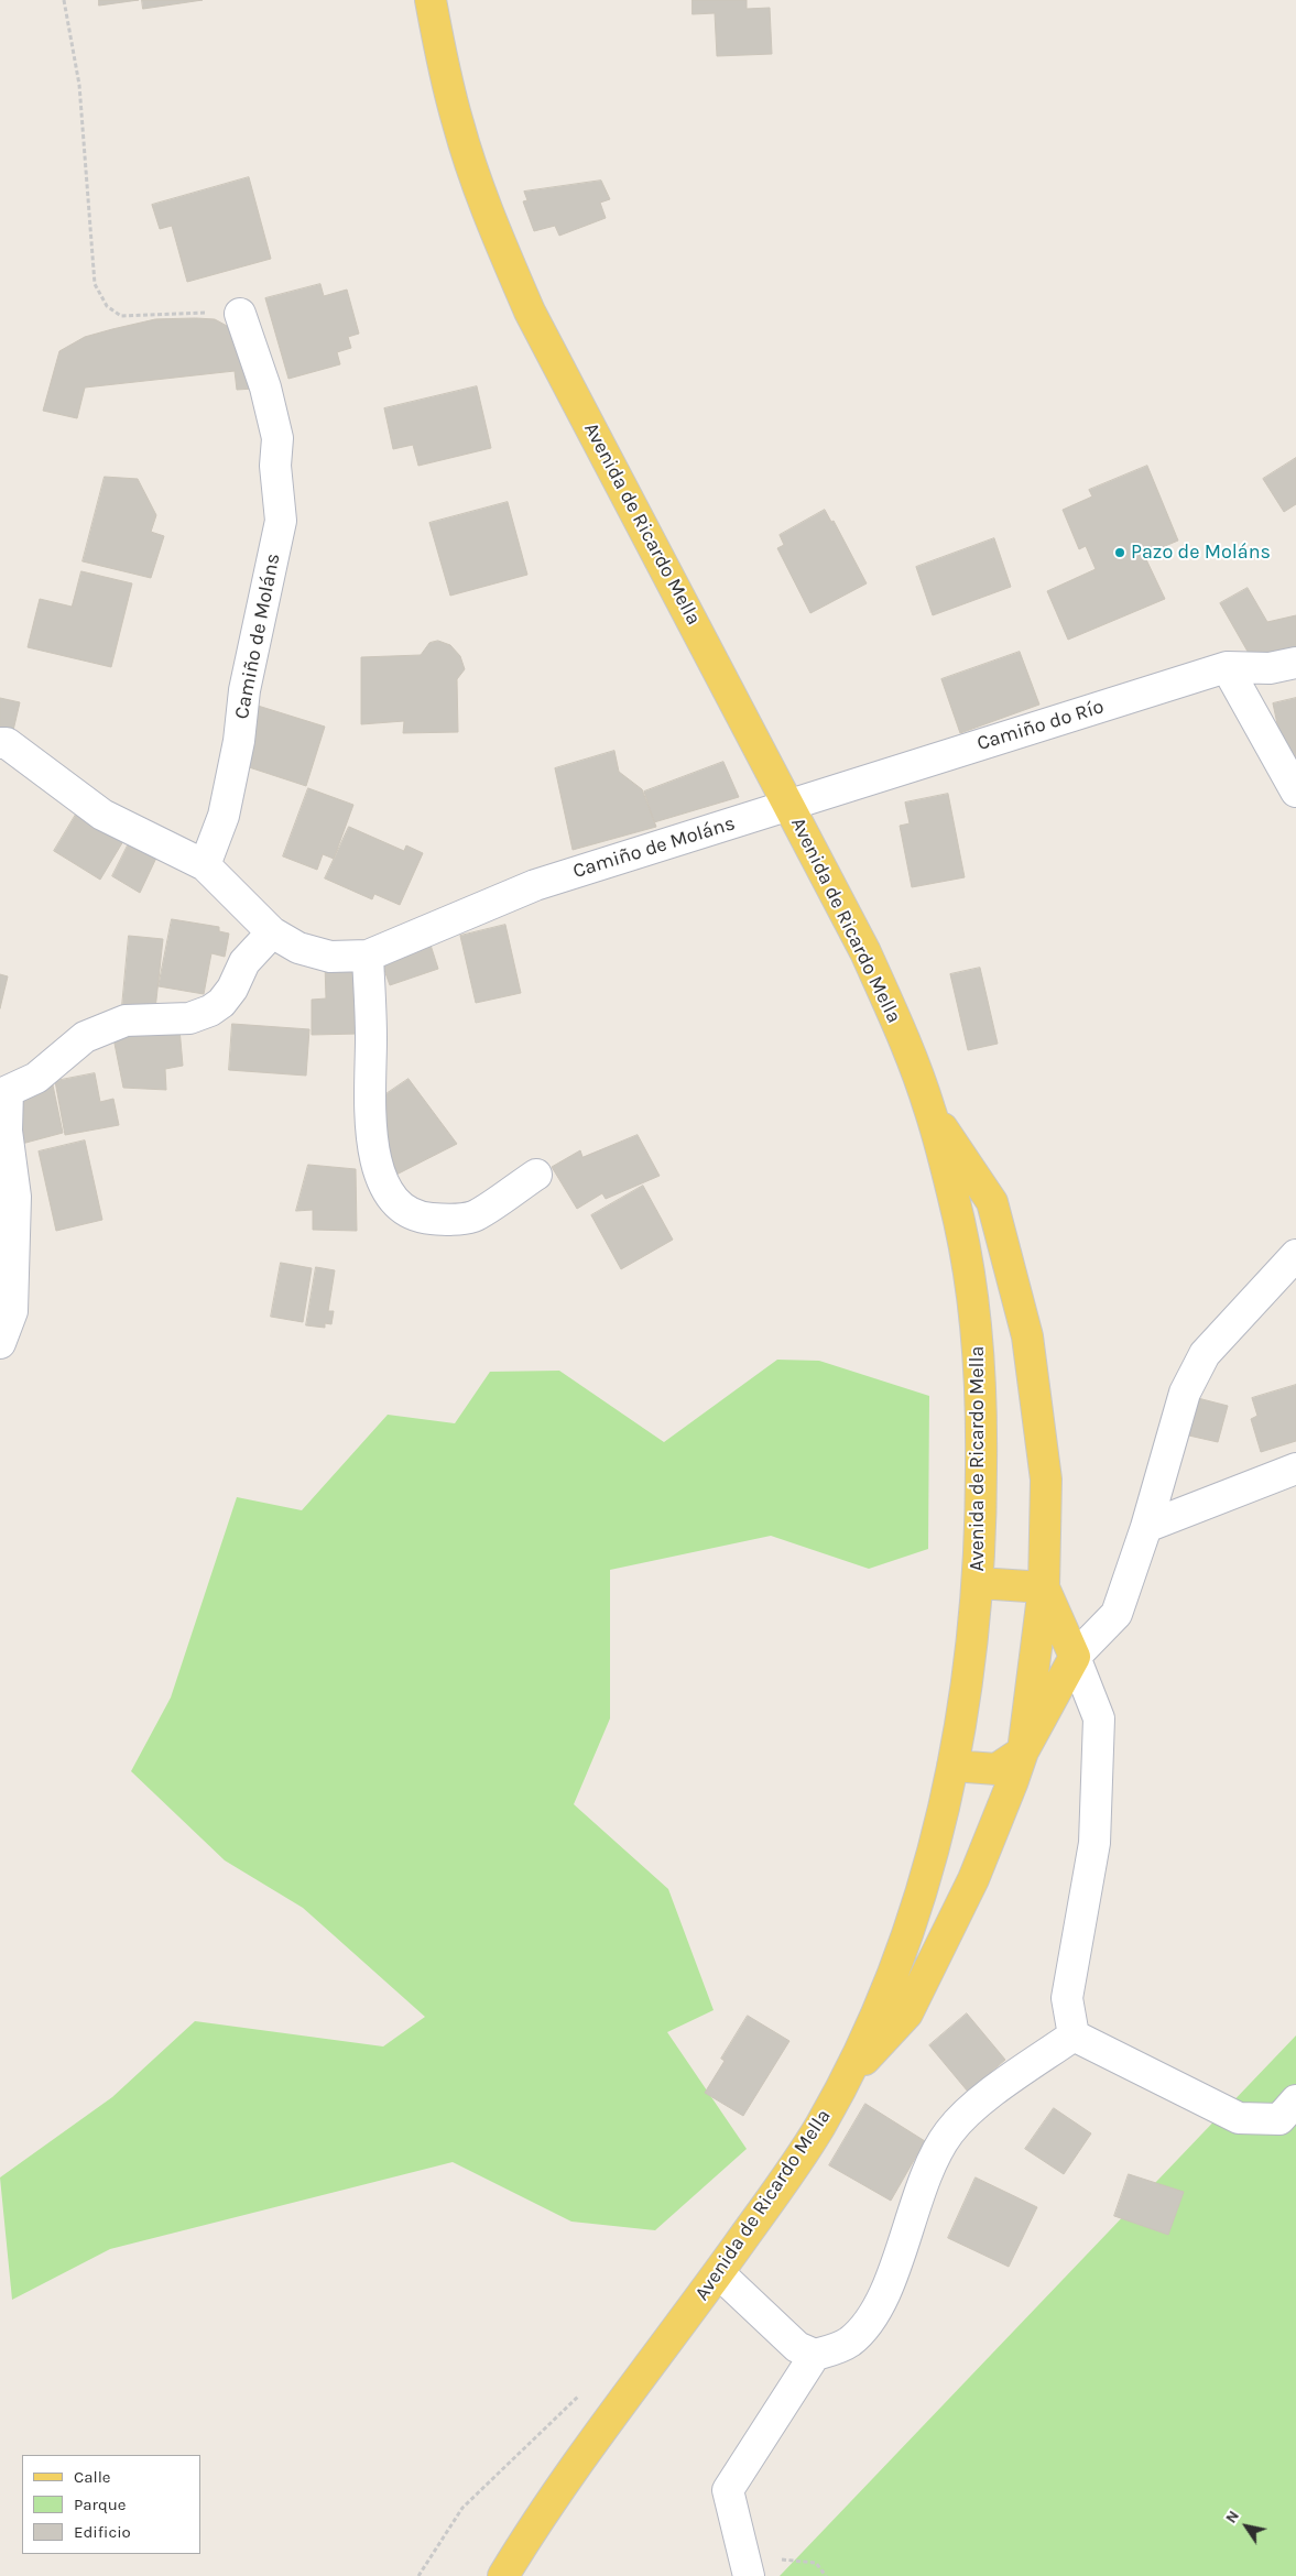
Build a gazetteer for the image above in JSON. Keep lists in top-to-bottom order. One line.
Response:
{"streets":{"main road":["Avenida de Ricardo Mella"],"street":["Camiño de Moláns","Camiño do Río"]},"crossings":[["Avenida de Ricardo Mella","Camiño de Moláns"],["Avenida de Ricardo Mella","Camiño do Río"],["Camiño de Moláns","Camiño do Río"]],"places":["Pazo de Moláns"],"legend":["Calle","Parque","Edificio"],"north":"top left"}
